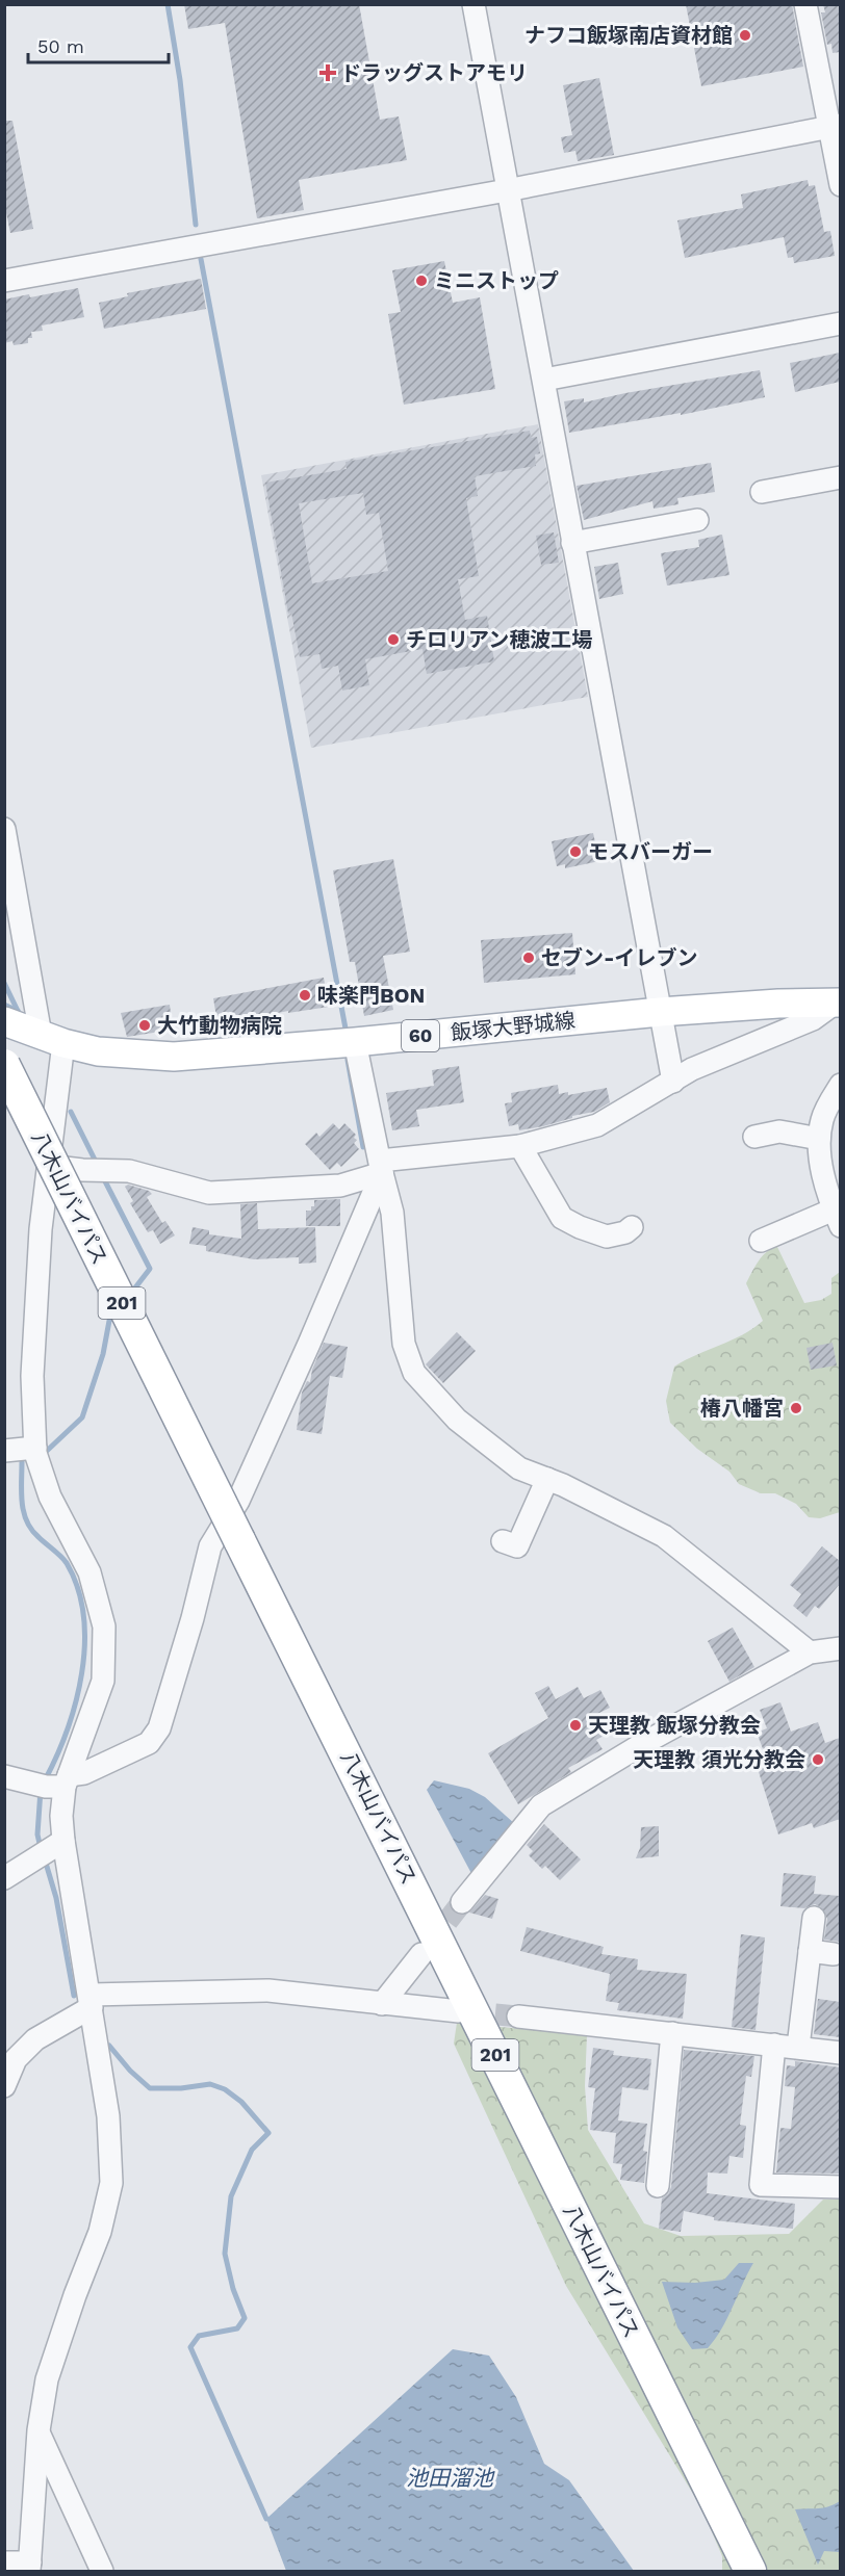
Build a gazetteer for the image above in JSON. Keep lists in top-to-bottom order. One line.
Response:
{"streets":{"highway":["八木山バイパス","201"],"main road":["飯塚大野城線","60"]},"water":["池田溜池"],"places":{"other":["ナフコ飯塚南店資材館","ミニストップ","チロリアン穂波工場","モスバーガー","セブン-イレブン","味楽門BON","大竹動物病院","椿八幡宮","天理教 飯塚分教会","天理教 須光分教会"],"health":["ドラッグストアモリ"]},"scale_bar":"50 m"}
